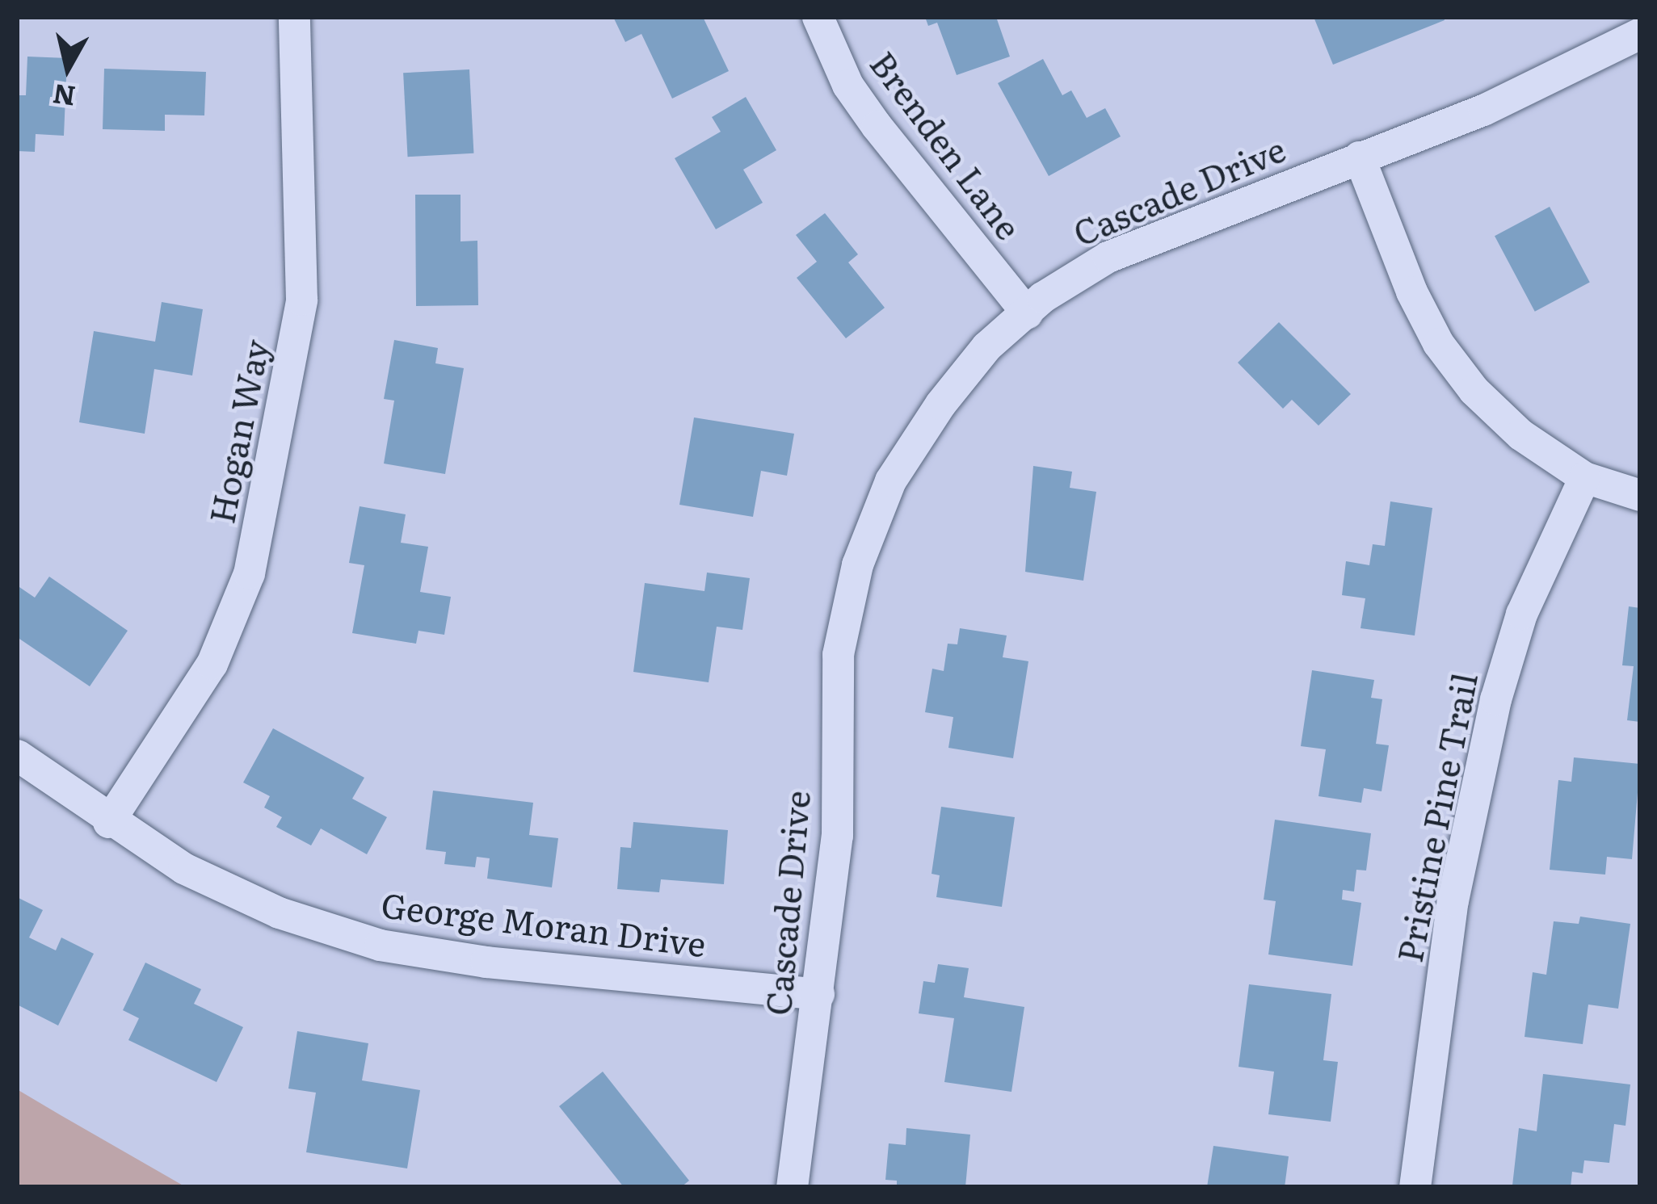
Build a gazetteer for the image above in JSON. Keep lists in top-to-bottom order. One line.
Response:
{"streets":{"street":["Brenden Lane","Cascade Drive","Hogan Way","Pristine Pine Trail","George Moran Drive"]},"crossings":[["Brenden Lane","Cascade Drive"],["Cascade Drive","George Moran Drive"],["Hogan Way","George Moran Drive"]],"north":"bottom"}
